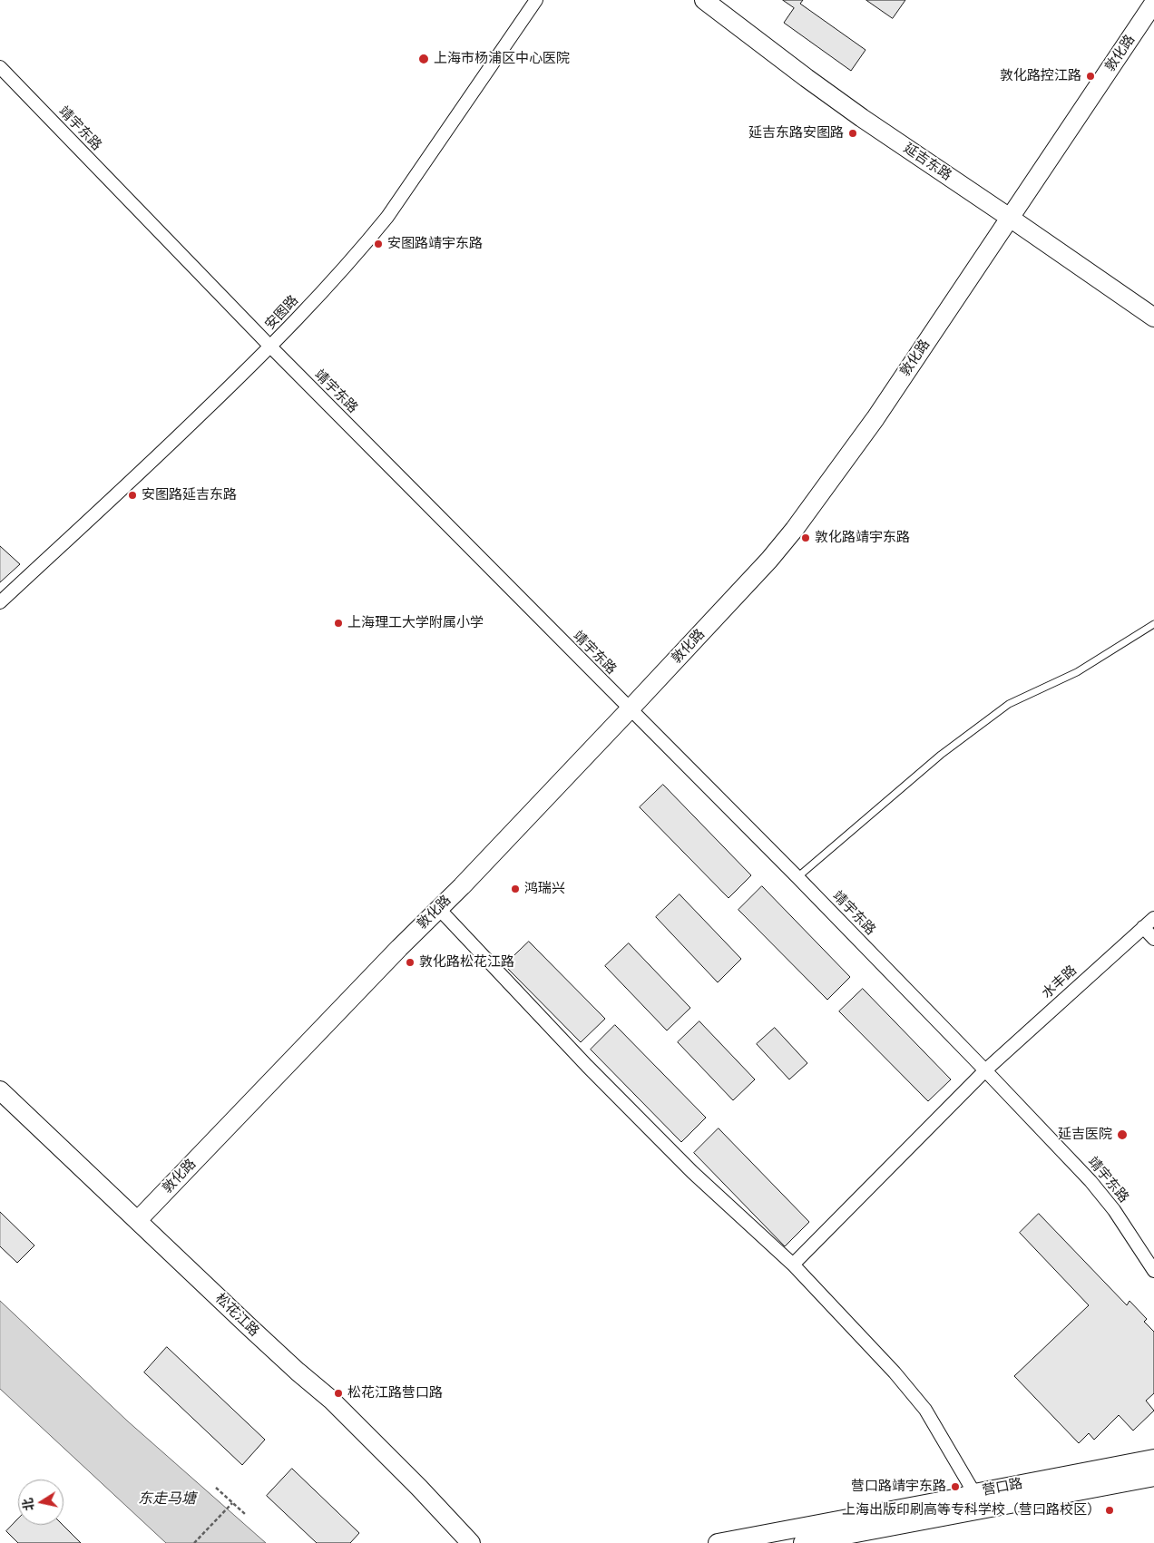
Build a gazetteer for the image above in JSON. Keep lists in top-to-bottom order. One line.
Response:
{"streets":{"street":["敦化路","靖宇东路","延吉东路","安图路","水丰路","松花江路","营口路"]},"crossings":[["敦化路","靖宇东路"],["敦化路","延吉东路"],["敦化路","松花江路"],["靖宇东路","安图路"],["靖宇东路","水丰路"]],"water":["东走马塘"],"places":["上海市杨浦区中心医院","敦化路控江路","延吉东路安图路","安图路靖宇东路","安图路延吉东路","敦化路靖宇东路","上海理工大学附属小学","鸿瑞兴","敦化路松花江路","延吉医院","松花江路营口路","营口路靖宇东路","上海出版印刷高等专科学校（营口路校区）"],"north":"left"}
